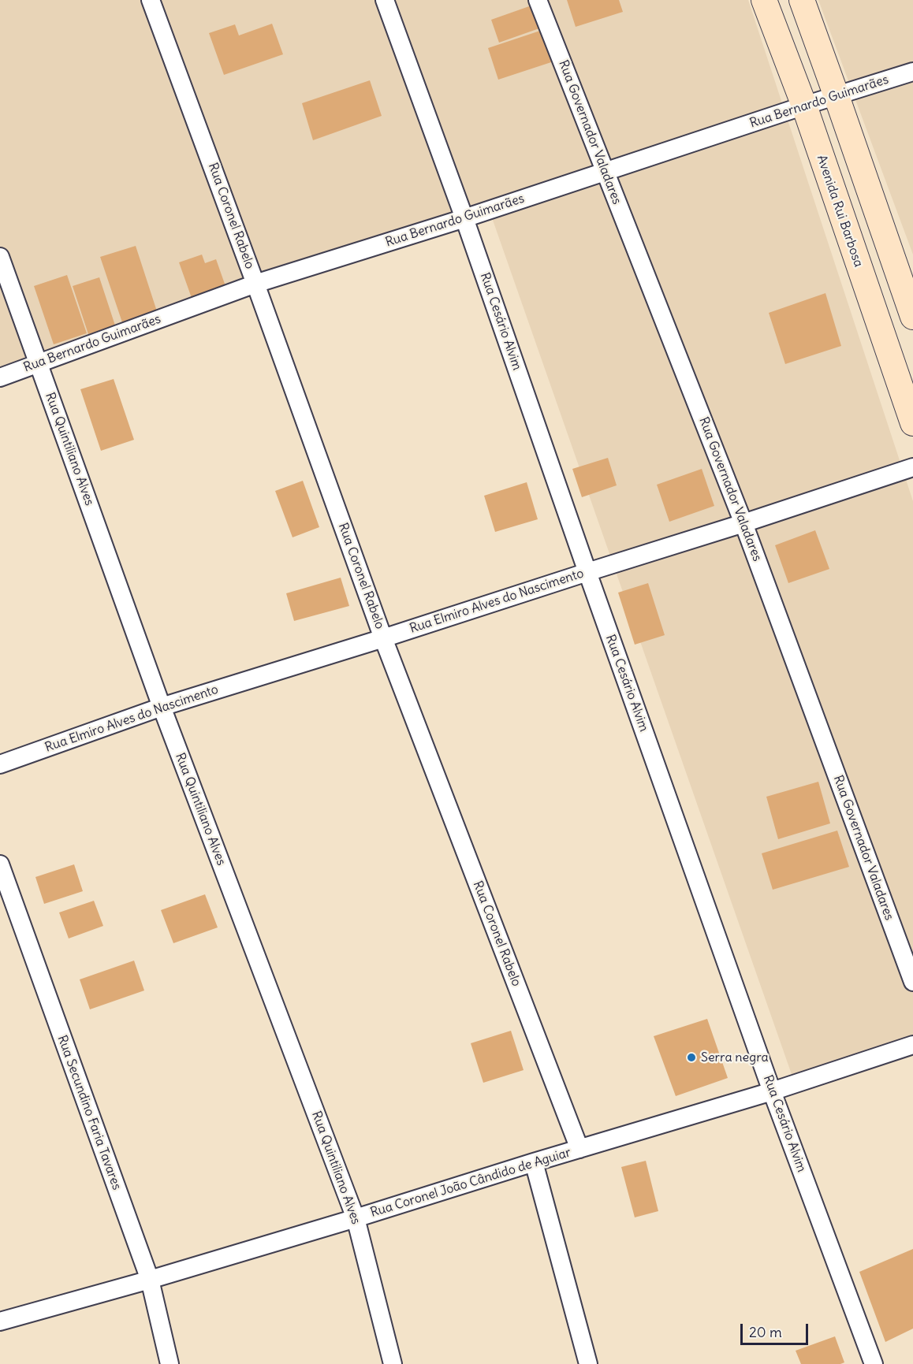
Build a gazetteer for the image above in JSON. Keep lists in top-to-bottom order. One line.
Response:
{"streets":{"street":["Rua Bernardo Guimarães","Rua Governador Valadares","Avenida Rui Barbosa","Rua Coronel Rabelo","Rua Cesário Alvim","Rua Quintiliano Alves","Rua Elmiro Alves do Nascimento","Rua Secundino Faria Tavares","Rua Coronel João Cândido de Aguiar"]},"crossings":[["Rua Bernardo Guimarães","Rua Governador Valadares"],["Rua Bernardo Guimarães","Avenida Rui Barbosa"],["Rua Bernardo Guimarães","Rua Coronel Rabelo"],["Rua Bernardo Guimarães","Rua Cesário Alvim"],["Rua Bernardo Guimarães","Rua Quintiliano Alves"],["Rua Governador Valadares","Rua Elmiro Alves do Nascimento"],["Rua Coronel Rabelo","Rua Elmiro Alves do Nascimento"],["Rua Coronel Rabelo","Rua Coronel João Cândido de Aguiar"],["Rua Cesário Alvim","Rua Elmiro Alves do Nascimento"],["Rua Cesário Alvim","Rua Coronel João Cândido de Aguiar"],["Rua Quintiliano Alves","Rua Elmiro Alves do Nascimento"],["Rua Quintiliano Alves","Rua Coronel João Cândido de Aguiar"],["Rua Secundino Faria Tavares","Rua Coronel João Cândido de Aguiar"]],"places":["Serra negra"],"scale_bar":"20 m"}
